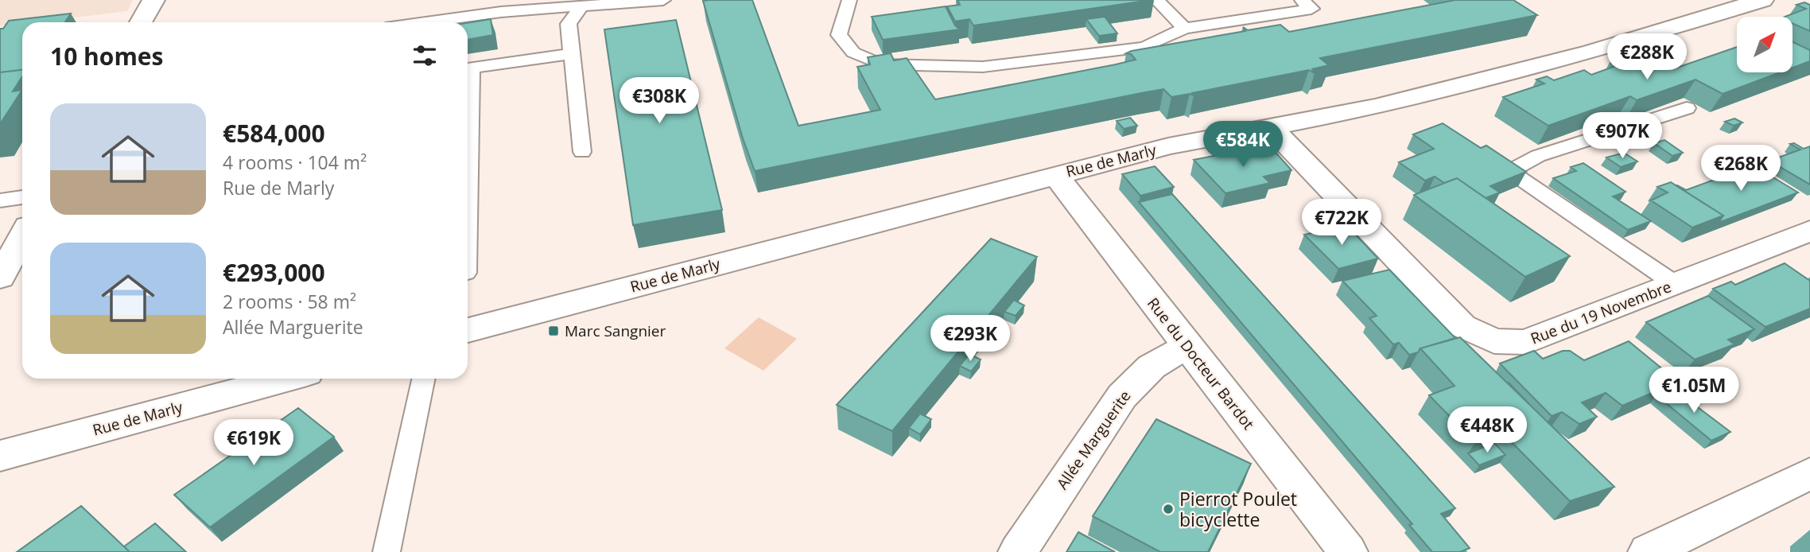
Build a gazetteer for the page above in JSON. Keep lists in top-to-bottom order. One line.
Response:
{"streets":{"street":["Rue de Marly","Rue du 19 Novembre","Rue du Docteur Bardot","Allée Marguerite"]},"crossings":[["Rue de Marly","Rue du 19 Novembre"],["Rue de Marly","Rue du Docteur Bardot"],["Rue du Docteur Bardot","Allée Marguerite"]],"places":{"transit":["Marc Sangnier"],"other":["Pierrot Poulet bicyclette"]},"north":"top right","page":{"heading":"10 homes","price":["€288K","€308K","€907K","€584K","€268K","€722K","€293K","€1.05M","€448K","€619K"],"list":[{"name":"€584,000","note":"4 rooms · 104 m² · Rue de Marly"},{"name":"€293,000","note":"2 rooms · 58 m² · Allée Marguerite"}]}}
